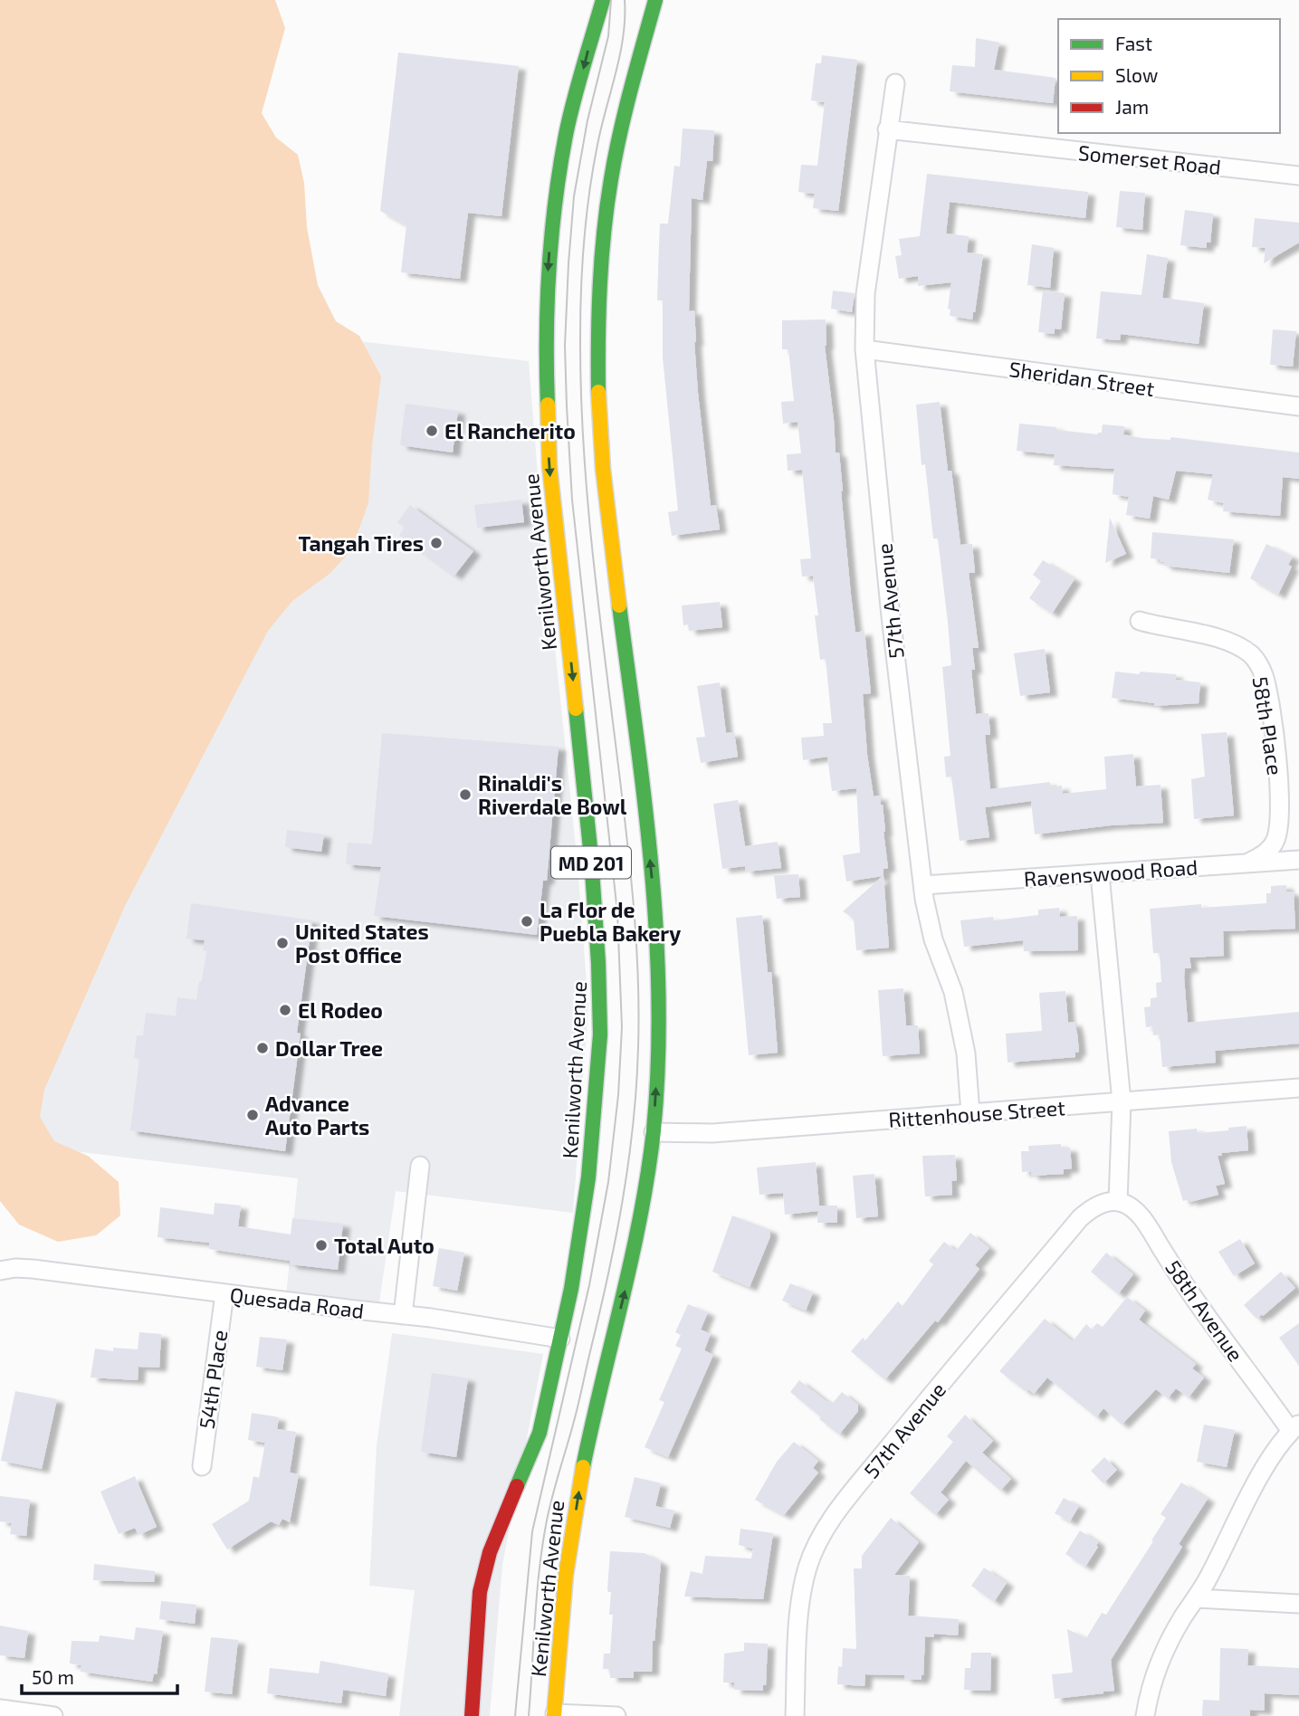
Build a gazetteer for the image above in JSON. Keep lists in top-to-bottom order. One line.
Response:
{"streets":{"main road":["Kenilworth Avenue","MD 201"],"street":["Somerset Road","Sheridan Street","57th Avenue","58th Place","Ravenswood Road","Rittenhouse Street","Quesada Road","58th Avenue","54th Place"]},"crossings":[["Somerset Road","57th Avenue"],["Sheridan Street","57th Avenue"],["Kenilworth Avenue","Rittenhouse Street"],["Kenilworth Avenue","Quesada Road"],["57th Avenue","Ravenswood Road"],["57th Avenue","Rittenhouse Street"],["57th Avenue","58th Avenue"],["58th Place","Ravenswood Road"],["Quesada Road","54th Place"]],"places":["El Rancherito","Tangah Tires","Rinaldi's Riverdale Bowl","La Flor de Puebla Bakery","United States Post Office","El Rodeo","Dollar Tree","Advance Auto Parts","Total Auto"],"legend":["Fast","Slow","Jam"],"scale_bar":"50 m"}
